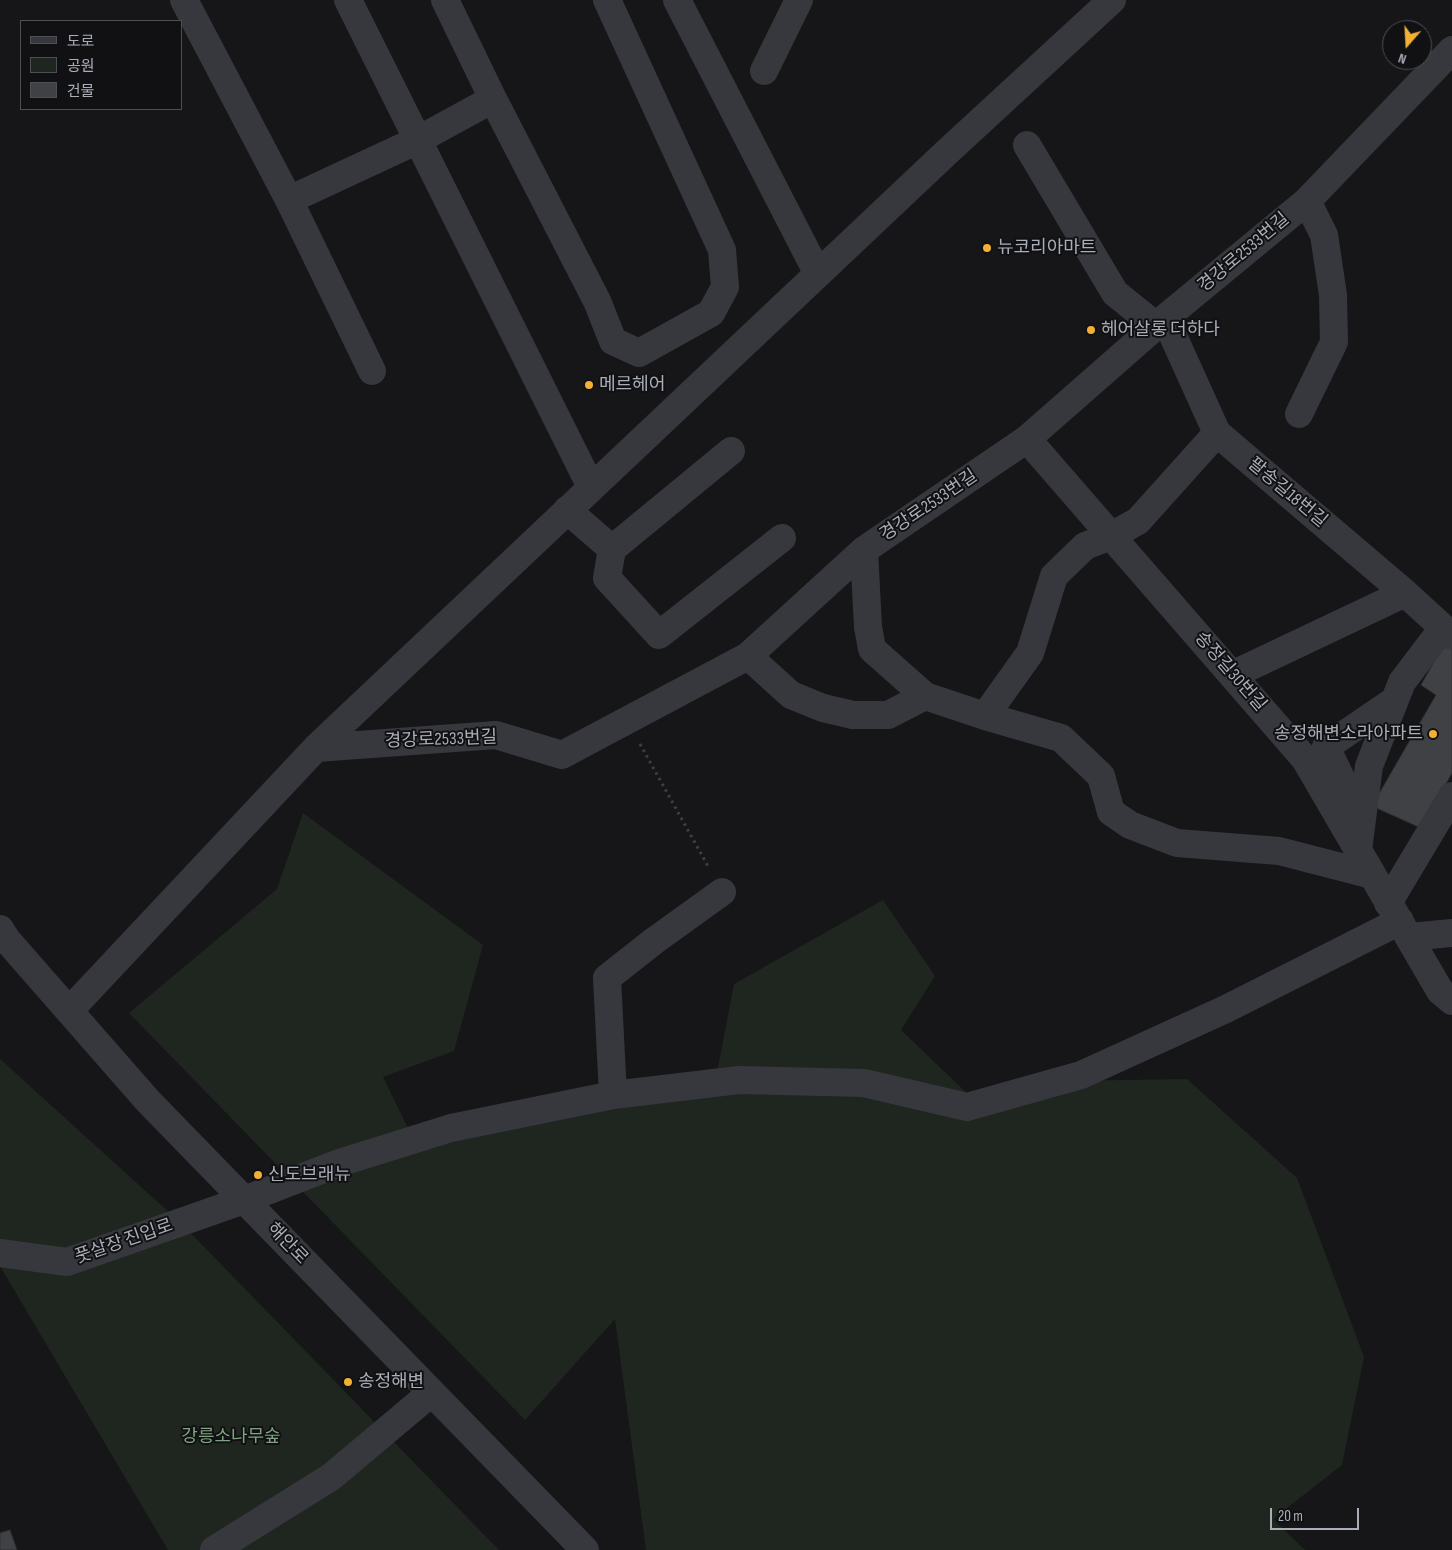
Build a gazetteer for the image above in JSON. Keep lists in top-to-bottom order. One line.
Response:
{"streets":{"street":["경강로2533번길","팔송길18번길","송정길30번길","풋살장 진입로","해안로"]},"crossings":[["경강로2533번길","팔송길18번길"],["경강로2533번길","송정길30번길"],["송정길30번길","풋살장 진입로"],["풋살장 진입로","해안로"]],"parks":["강릉소나무숲"],"places":["뉴코리아마트","헤어살롱 더하다","메르헤어","송정해변소라아파트","신도브래뉴","송정해변"],"legend":["도로","공원","건물"],"scale_bar":"20 m","north":"bottom"}
